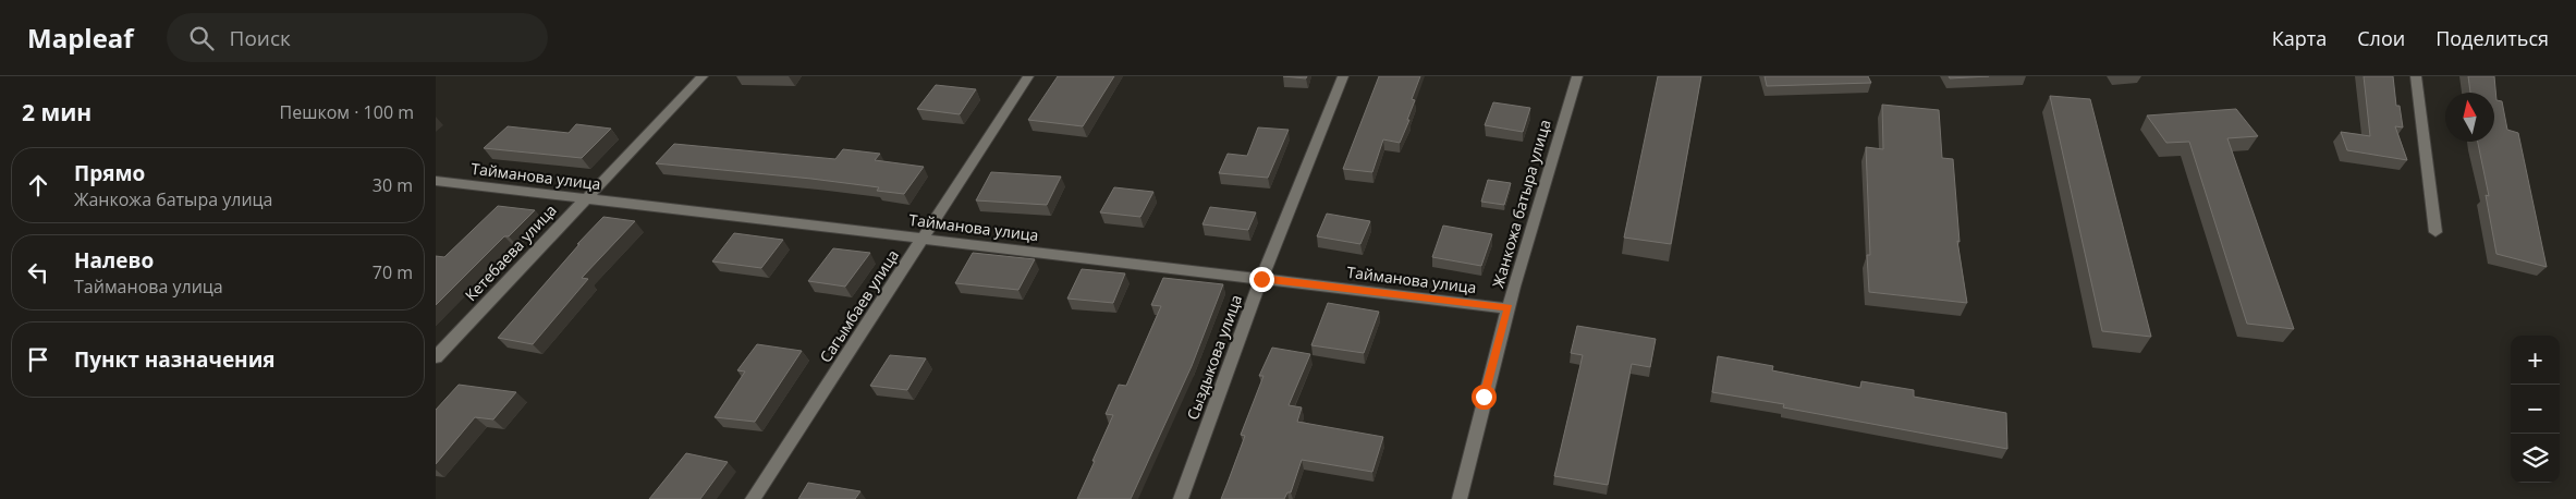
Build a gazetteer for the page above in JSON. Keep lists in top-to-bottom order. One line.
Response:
{"streets":{"street":["Тайманова улица","Жанкожа батыра улица","Кетебаева улица","Сагымбаев улица","Сыздыкова улица"]},"crossings":[["Тайманова улица","Жанкожа батыра улица"],["Тайманова улица","Кетебаева улица"],["Тайманова улица","Сагымбаев улица"],["Тайманова улица","Сыздыкова улица"]],"north":"top","page":{"header":"Mapleaf","search":"Поиск","nav":["Карта","Слои","Поделиться"],"heading":["2 мин","Пешком · 100 m"],"list":[["Прямо","Жанкожа батыра улица","30 m"],["Налево","Тайманова улица","70 m"],"Пункт назначения"],"map_buttons":["+","−"]}}
